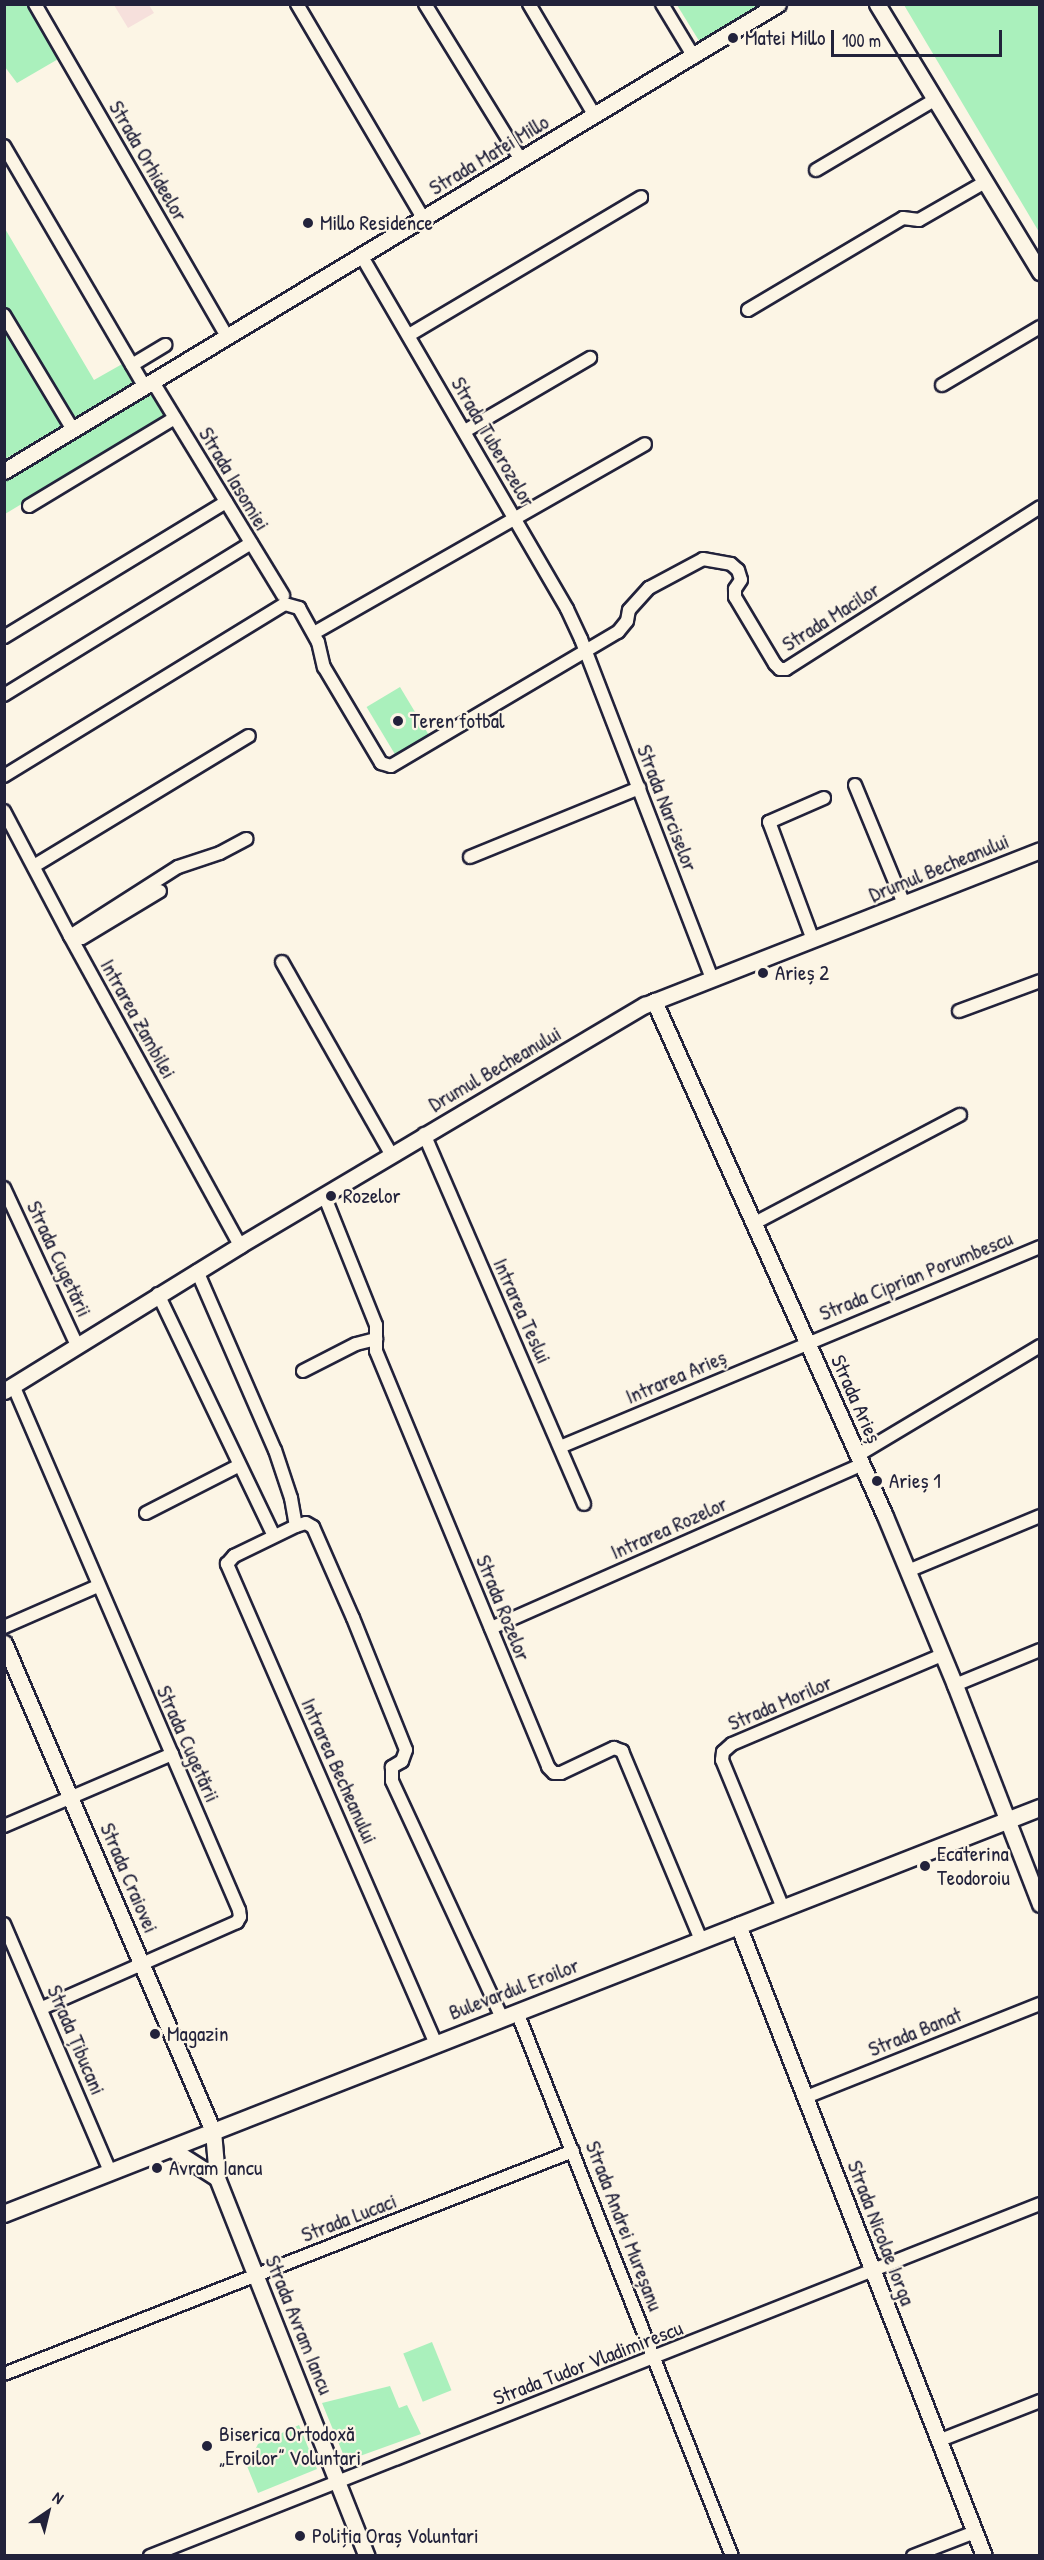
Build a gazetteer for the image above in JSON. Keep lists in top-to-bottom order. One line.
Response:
{"streets":{"main road":["Bulevardul Eroilor"],"street":["Strada Matei Millo","Strada Orhideelor","Strada Tuberozelor","Strada Iasomiei","Strada Macilor","Strada Narciselor","Drumul Becheanului","Intrarea Zambilei","Strada Cugetării","Strada Ciprian Porumbescu","Intrarea Teslui","Intrarea Arieș","Strada Arieș","Intrarea Rozelor","Strada Rozelor","Strada Morilor","Intrarea Becheanului","Strada Craiovei","Strada Banat","Strada Țibucani","Strada Lucaci","Strada Andrei Mureșanu","Strada Nicolae Iorga","Strada Avram Iancu","Strada Tudor Vladimirescu"]},"crossings":[["Strada Matei Millo","Strada Orhideelor"],["Strada Matei Millo","Strada Tuberozelor"],["Strada Matei Millo","Strada Iasomiei"],["Strada Tuberozelor","Strada Iasomiei"],["Strada Tuberozelor","Strada Macilor"],["Strada Tuberozelor","Strada Narciselor"],["Strada Iasomiei","Strada Macilor"],["Strada Iasomiei","Strada Narciselor"],["Strada Macilor","Strada Narciselor"],["Strada Narciselor","Drumul Becheanului"],["Drumul Becheanului","Intrarea Zambilei"],["Drumul Becheanului","Strada Cugetării"],["Drumul Becheanului","Intrarea Teslui"],["Drumul Becheanului","Strada Arieș"],["Drumul Becheanului","Strada Rozelor"],["Strada Cugetării","Strada Craiovei"],["Strada Cugetării","Strada Țibucani"],["Strada Ciprian Porumbescu","Intrarea Arieș"],["Strada Ciprian Porumbescu","Strada Arieș"],["Intrarea Teslui","Intrarea Arieș"],["Intrarea Arieș","Strada Arieș"],["Strada Arieș","Intrarea Rozelor"],["Strada Arieș","Strada Morilor"],["Strada Arieș","Bulevardul Eroilor"],["Intrarea Rozelor","Strada Rozelor"],["Strada Rozelor","Bulevardul Eroilor"],["Strada Morilor","Bulevardul Eroilor"],["Intrarea Becheanului","Bulevardul Eroilor"],["Intrarea Becheanului","Strada Andrei Mureșanu"],["Strada Craiovei","Bulevardul Eroilor"],["Strada Craiovei","Strada Avram Iancu"],["Bulevardul Eroilor","Strada Țibucani"],["Bulevardul Eroilor","Strada Andrei Mureșanu"],["Bulevardul Eroilor","Strada Nicolae Iorga"],["Bulevardul Eroilor","Strada Avram Iancu"],["Strada Banat","Strada Nicolae Iorga"],["Strada Lucaci","Strada Andrei Mureșanu"],["Strada Lucaci","Strada Avram Iancu"],["Strada Andrei Mureșanu","Strada Tudor Vladimirescu"],["Strada Nicolae Iorga","Strada Tudor Vladimirescu"],["Strada Avram Iancu","Strada Tudor Vladimirescu"]],"places":["Matei Millo","Millo Residence","Teren fotbal","Arieș 2","Rozelor","Arieș 1","Ecaterina Teodoroiu","Magazin","Avram Iancu","Biserica Ortodoxă „Eroilor” Voluntari","Poliția Oraș Voluntari"],"scale_bar":"100 m","north":"top right"}
